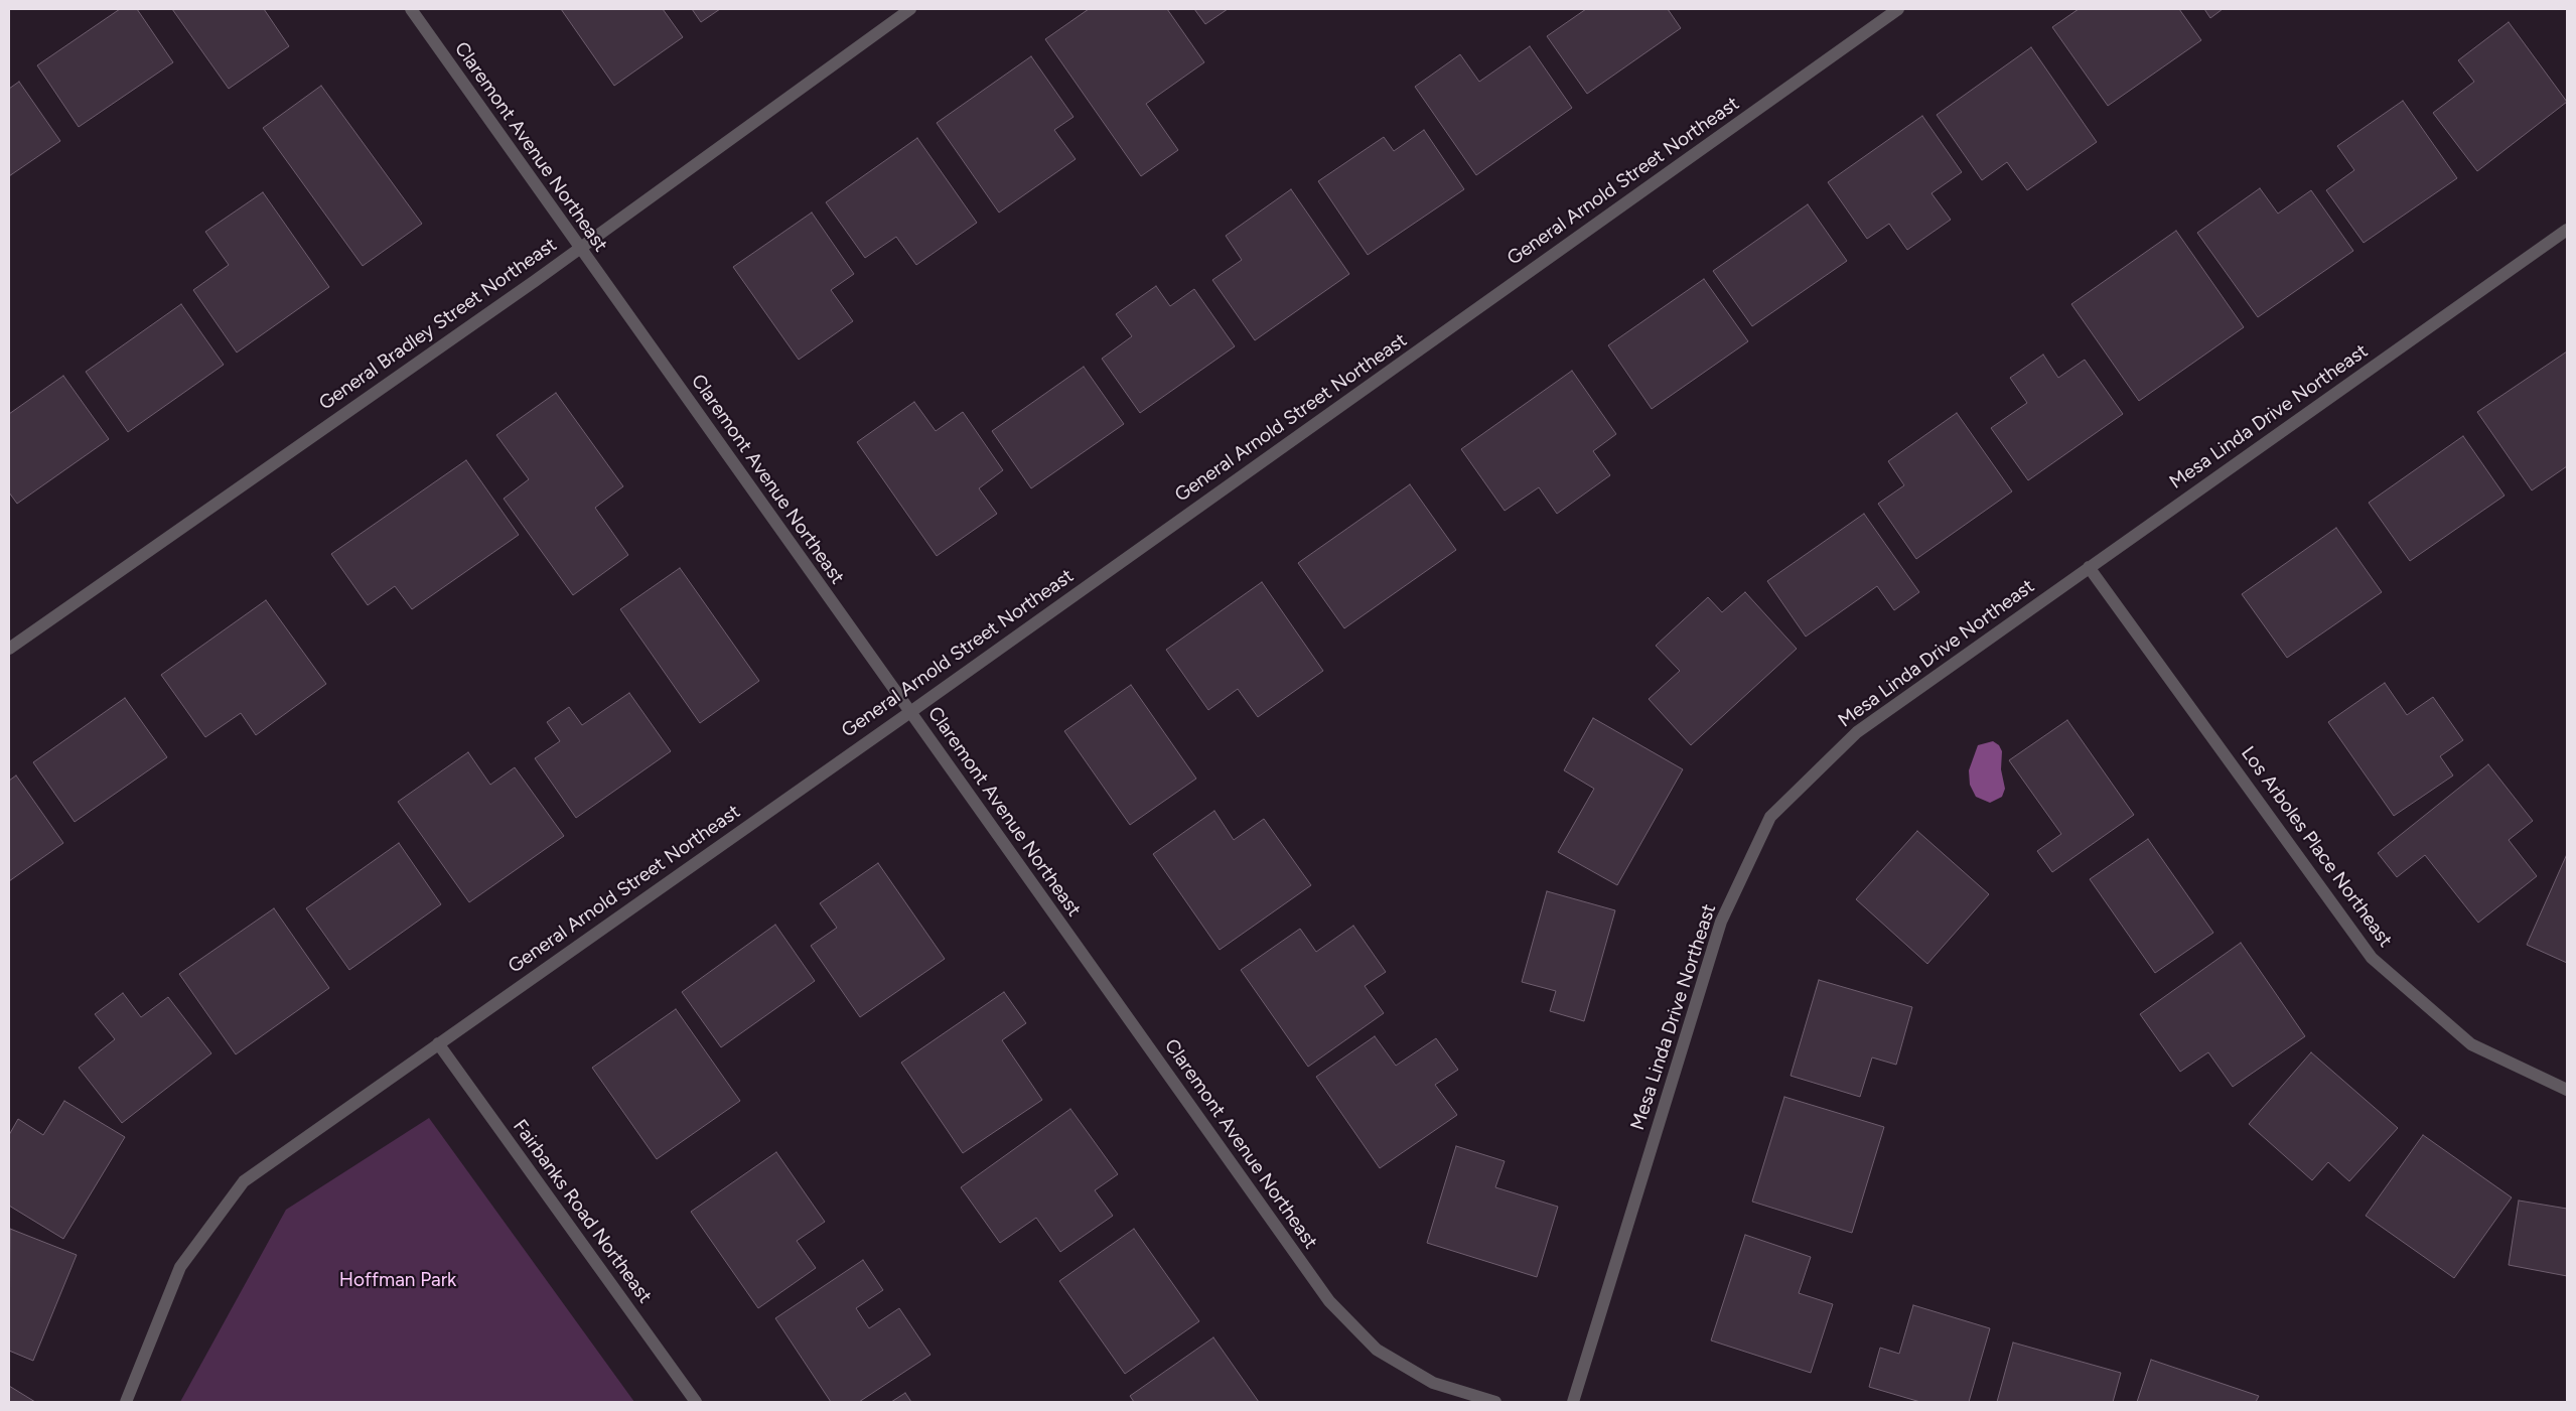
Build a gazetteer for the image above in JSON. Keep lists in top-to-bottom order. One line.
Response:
{"streets":{"street":["Claremont Avenue Northeast","General Arnold Street Northeast","General Bradley Street Northeast","Mesa Linda Drive Northeast","Los Arboles Place Northeast","Fairbanks Road Northeast"]},"crossings":[["Claremont Avenue Northeast","General Arnold Street Northeast"],["Claremont Avenue Northeast","General Bradley Street Northeast"],["General Arnold Street Northeast","Fairbanks Road Northeast"],["Mesa Linda Drive Northeast","Los Arboles Place Northeast"]],"parks":["Hoffman Park"]}
